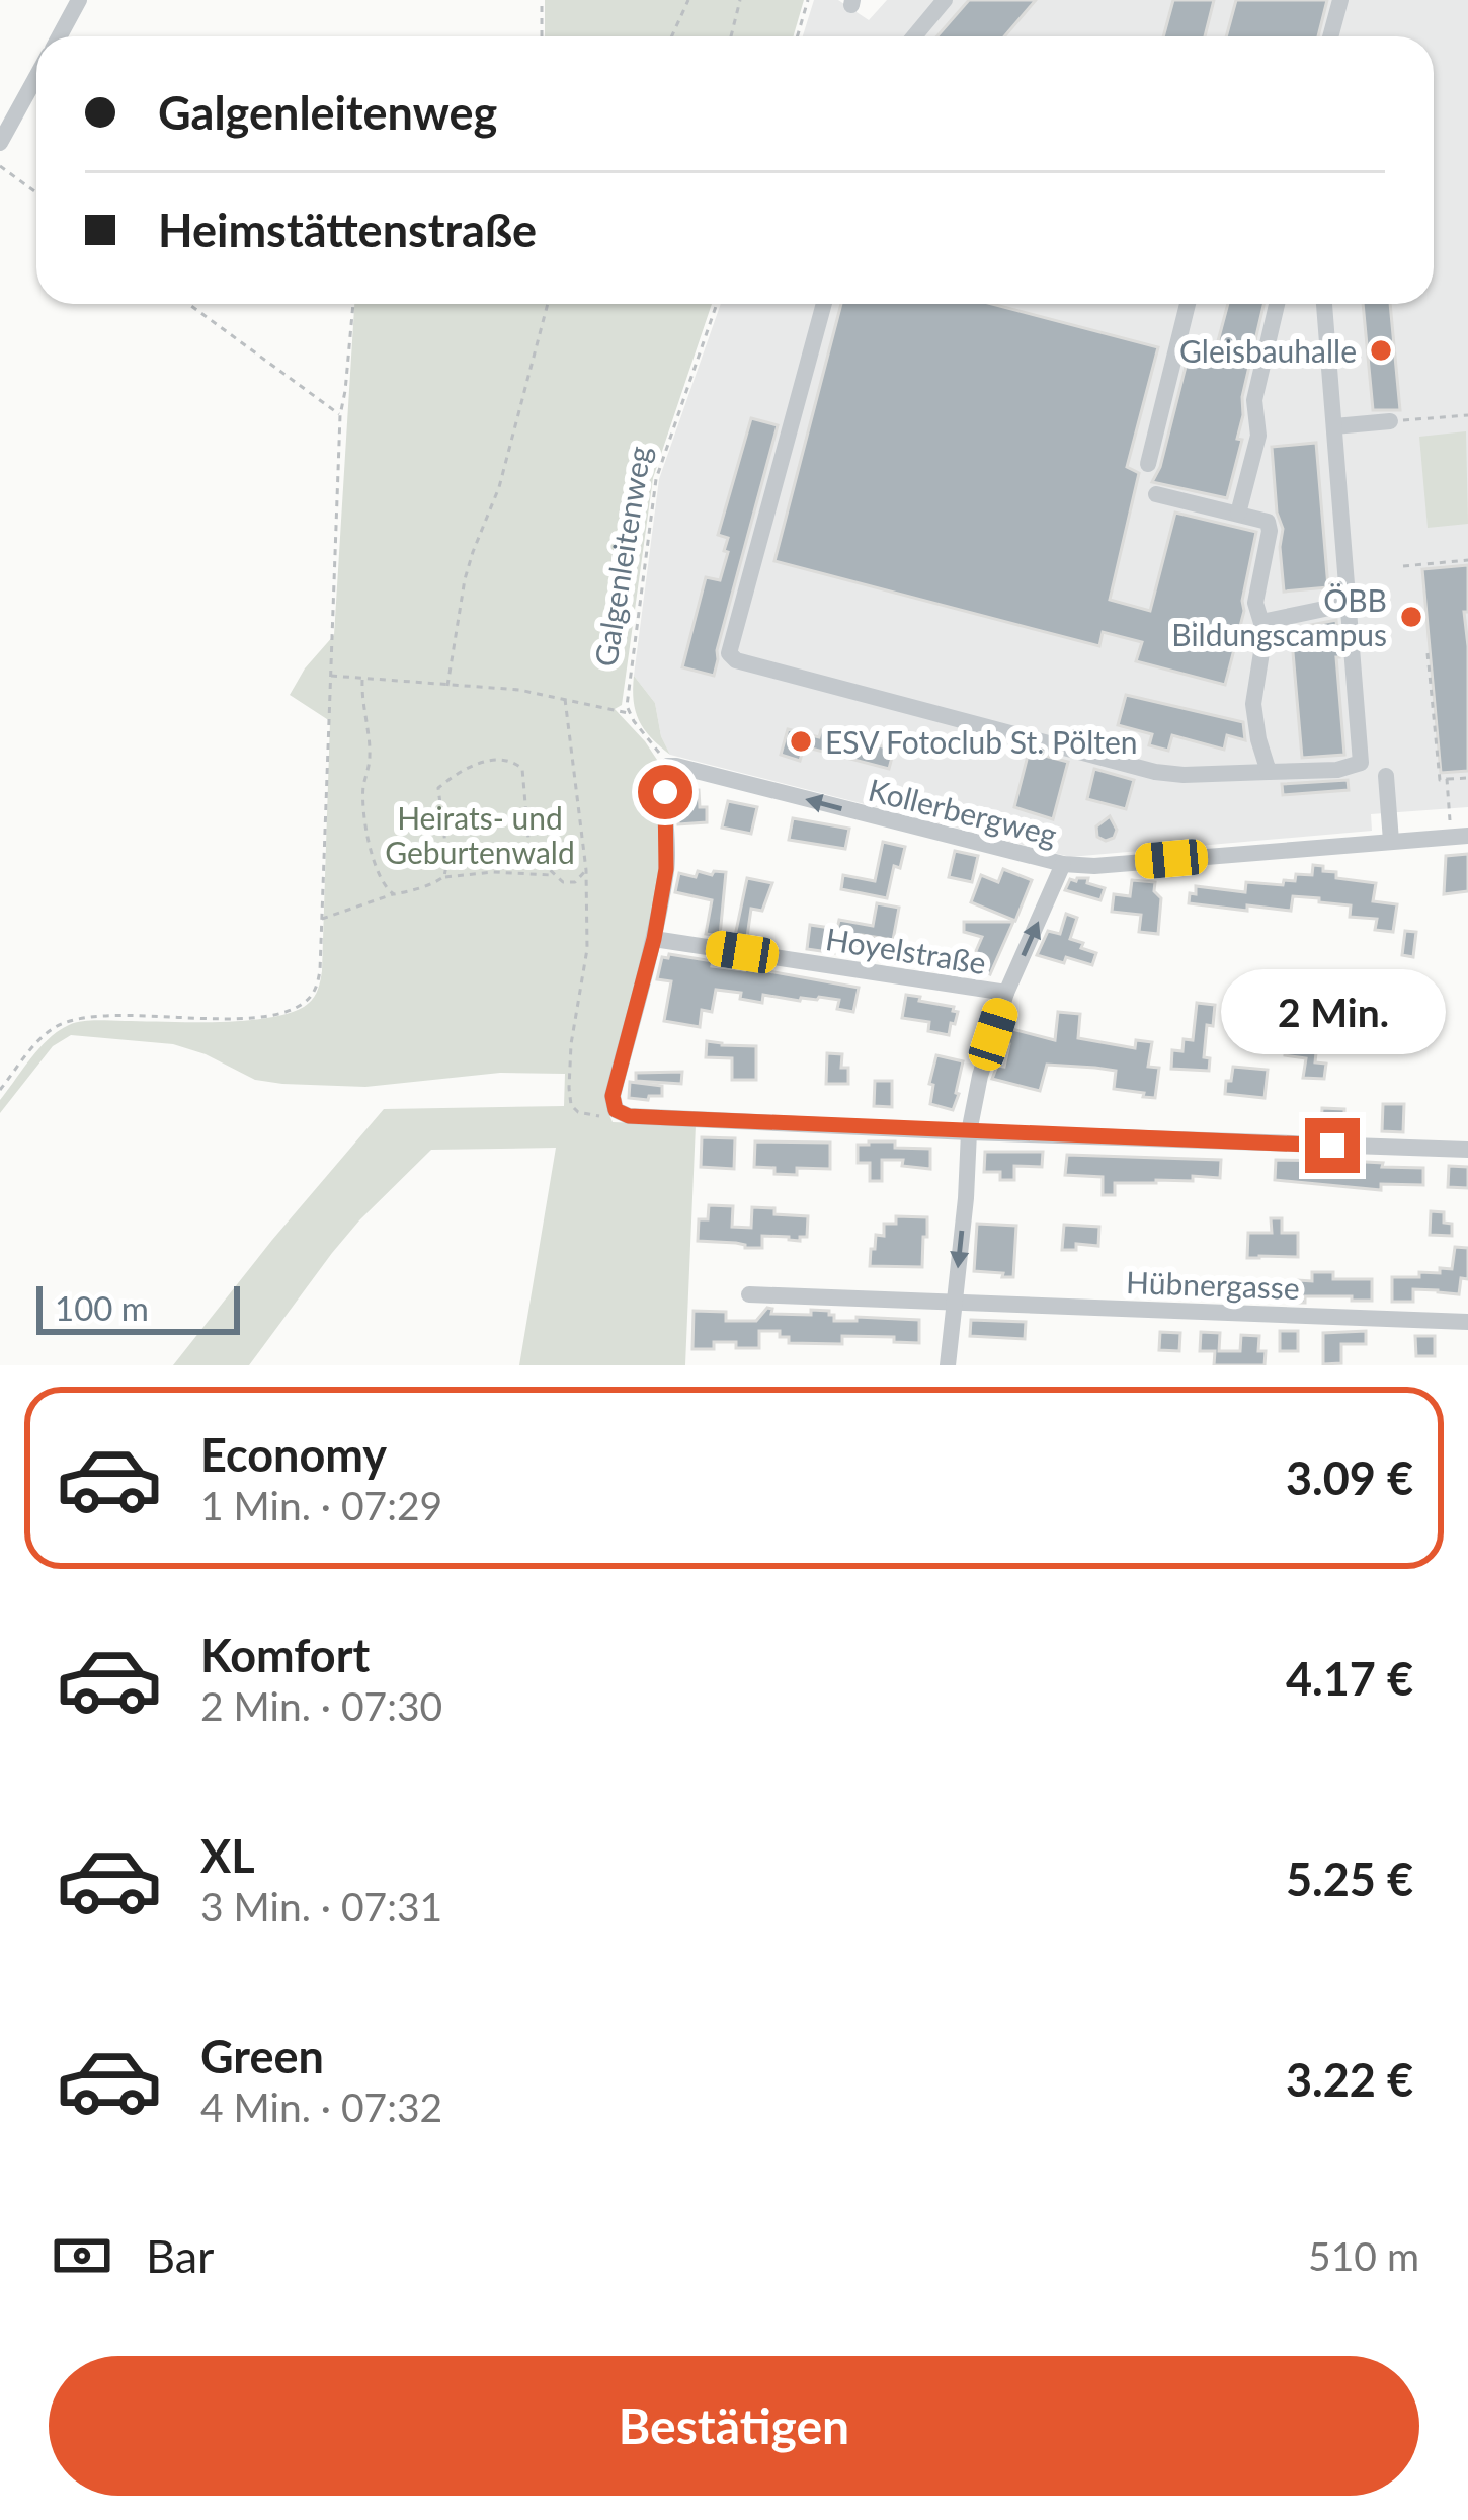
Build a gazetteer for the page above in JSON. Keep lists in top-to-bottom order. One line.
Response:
{"streets":{"street":["Kollerbergweg","Hoyelstraße","Hübnergasse"],"path":["Galgenleitenweg"]},"crossings":[["Galgenleitenweg","Kollerbergweg"]],"one_way":["Kollerbergweg"],"parks":["Heirats- und Geburtenwald"],"places":["Gleisbauhalle","ÖBB Bildungscampus","ESV Fotoclub St. Pölten"],"scale_bar":"100 m","page":{"banner":["Galgenleitenweg","Heimstättenstraße"],"bubble":"2 Min.","scale":"100 m","list":[{"name":"Economy","note":"1 Min. · 07:29","value":"3.09 €"},{"name":"Komfort","note":"2 Min. · 07:30","value":"4.17 €"},{"name":"XL","note":"3 Min. · 07:31","value":"5.25 €"},{"name":"Green","note":"4 Min. · 07:32","value":"3.22 €"}],"pay":["Bar","510 m"],"buttons":"Bestätigen"}}
